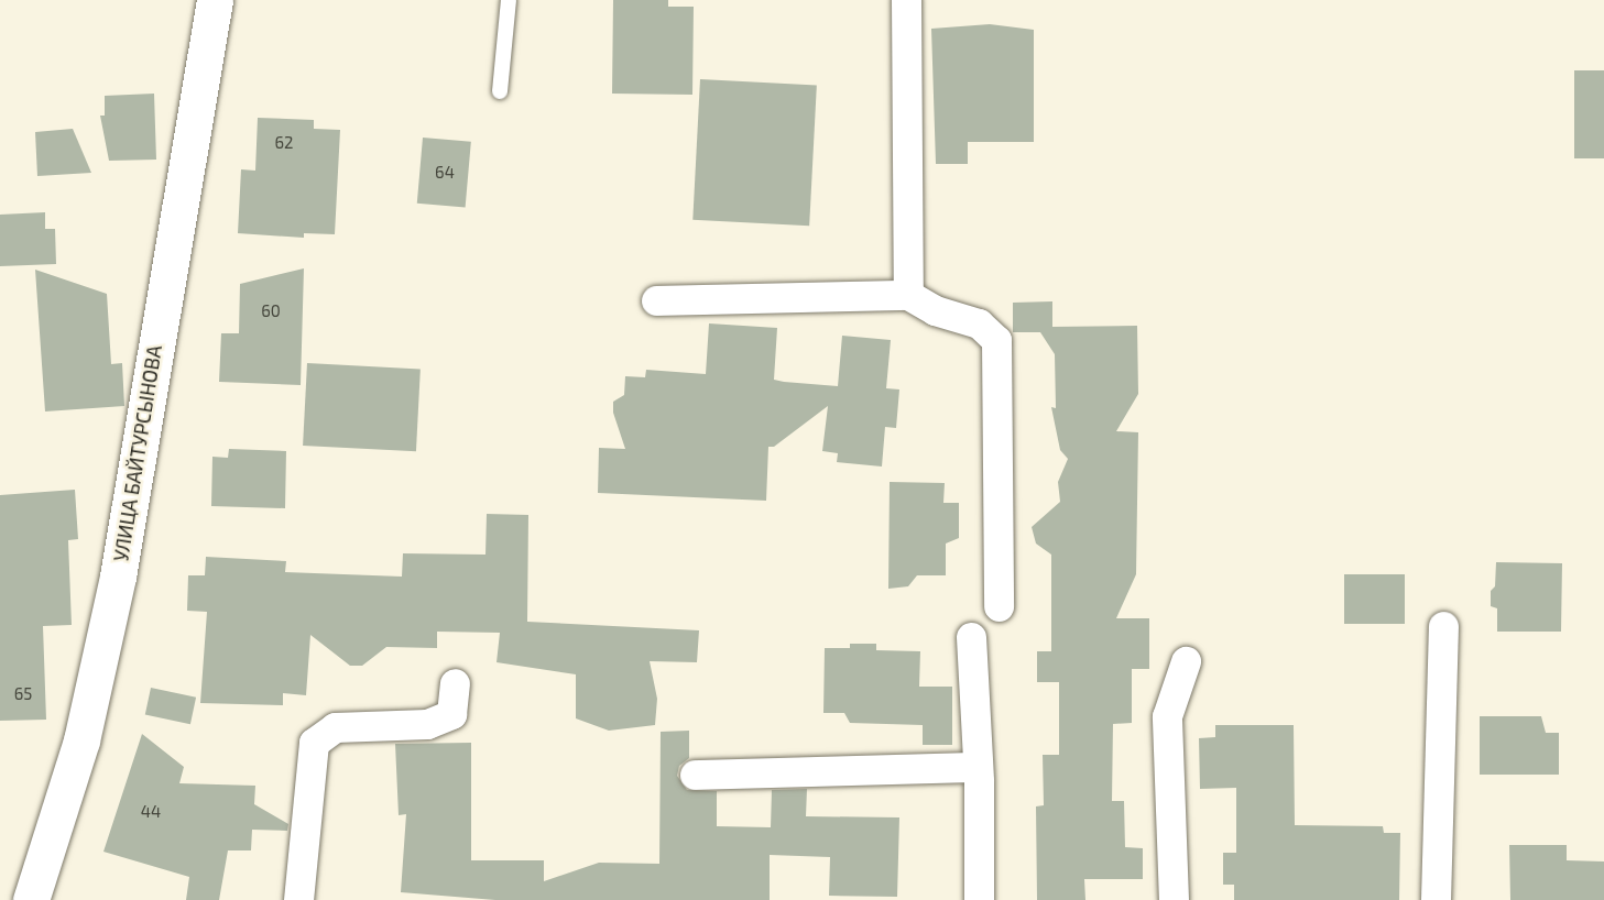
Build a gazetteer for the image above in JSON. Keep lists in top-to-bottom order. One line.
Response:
{"streets":{"street":["УЛИЦА БАЙТУРСЫНОВА"]},"house_numbers":["62","64","60","65","44"]}
